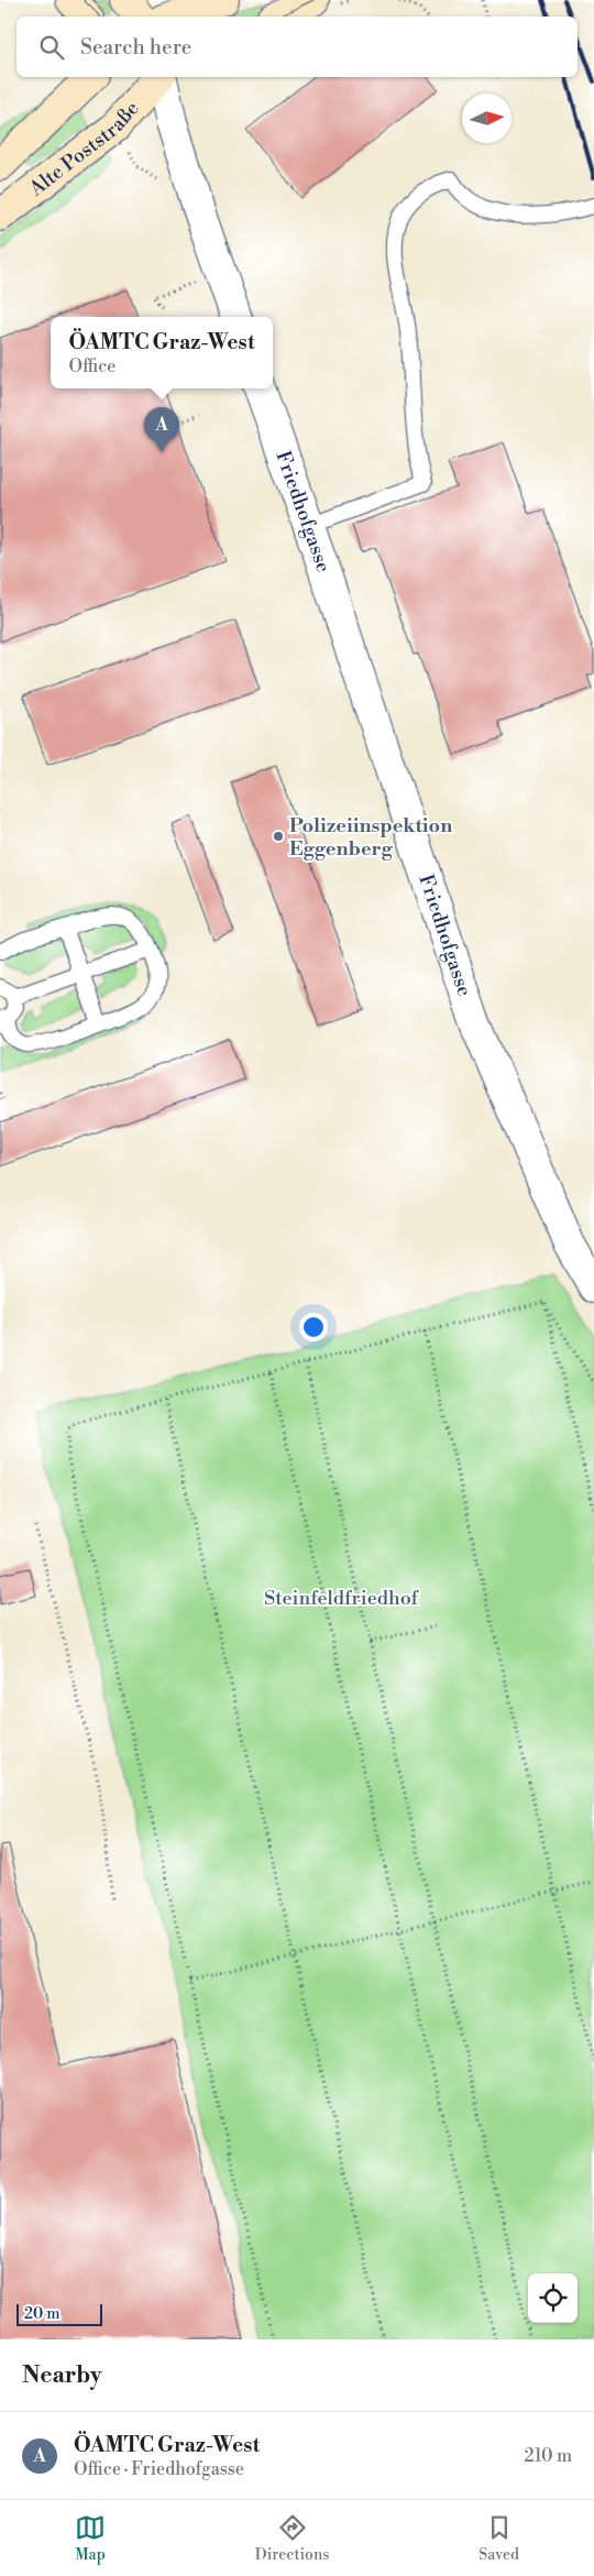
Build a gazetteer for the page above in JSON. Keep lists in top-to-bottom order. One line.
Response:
{"streets":{"main road":["Alte Poststraße"],"street":["Friedhofgasse"]},"parks":["Steinfeldfriedhof"],"places":["Polizeiinspektion Eggenberg"],"scale_bar":"20 m","north":"right","page":{"search":"Search here","popup":["ÖAMTC Graz-West","Office"],"pins":"A","scale":"20 m","heading":"Nearby","list":[{"mark":"A","name":"ÖAMTC Graz-West","note":"Office · Friedhofgasse","value":"210 m"}],"nav":["Map","Directions","Saved"]}}
